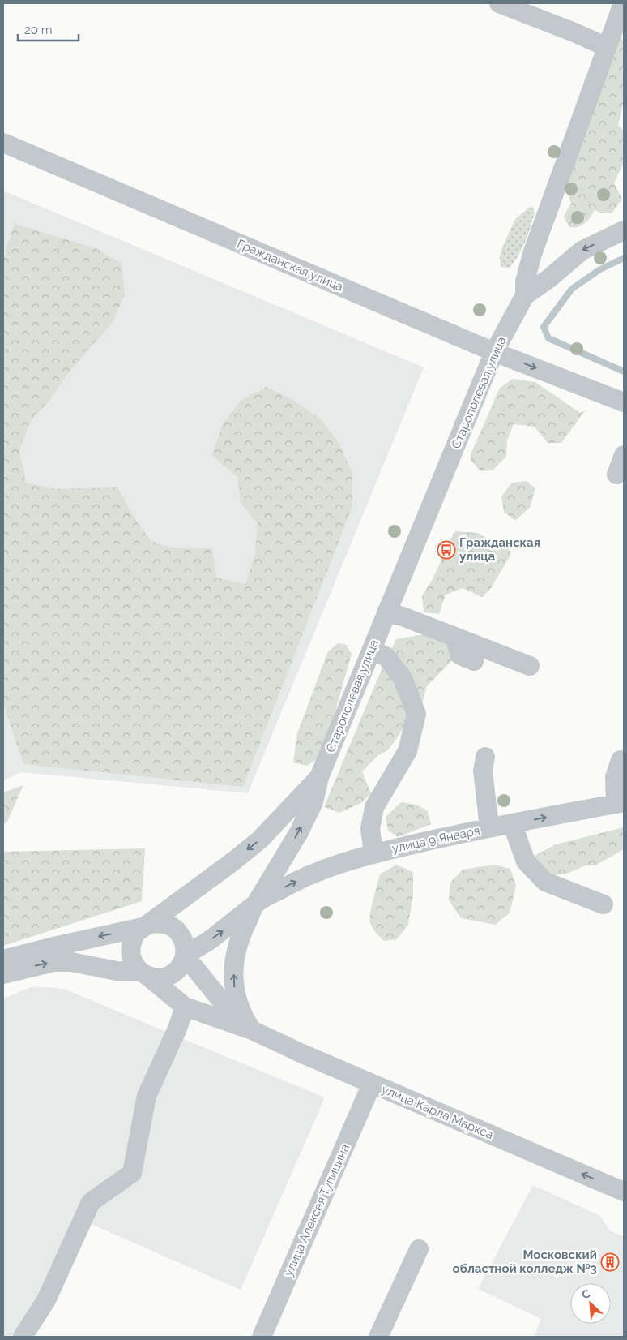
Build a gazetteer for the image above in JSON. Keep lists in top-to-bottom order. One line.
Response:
{"streets":{"street":["Гражданская улица","Старополевая улица","улица 9 Января","улица Карла Маркса","улица Алексея Тупицина"]},"crossings":[["Гражданская улица","Старополевая улица"],["улица Карла Маркса","улица Алексея Тупицина"]],"one_way":["улица Карла Маркса"],"places":{"bus stop":["Гражданская улица"],"building":["Московский областной колледж №3"]},"scale_bar":"20 m","north":"top left"}
